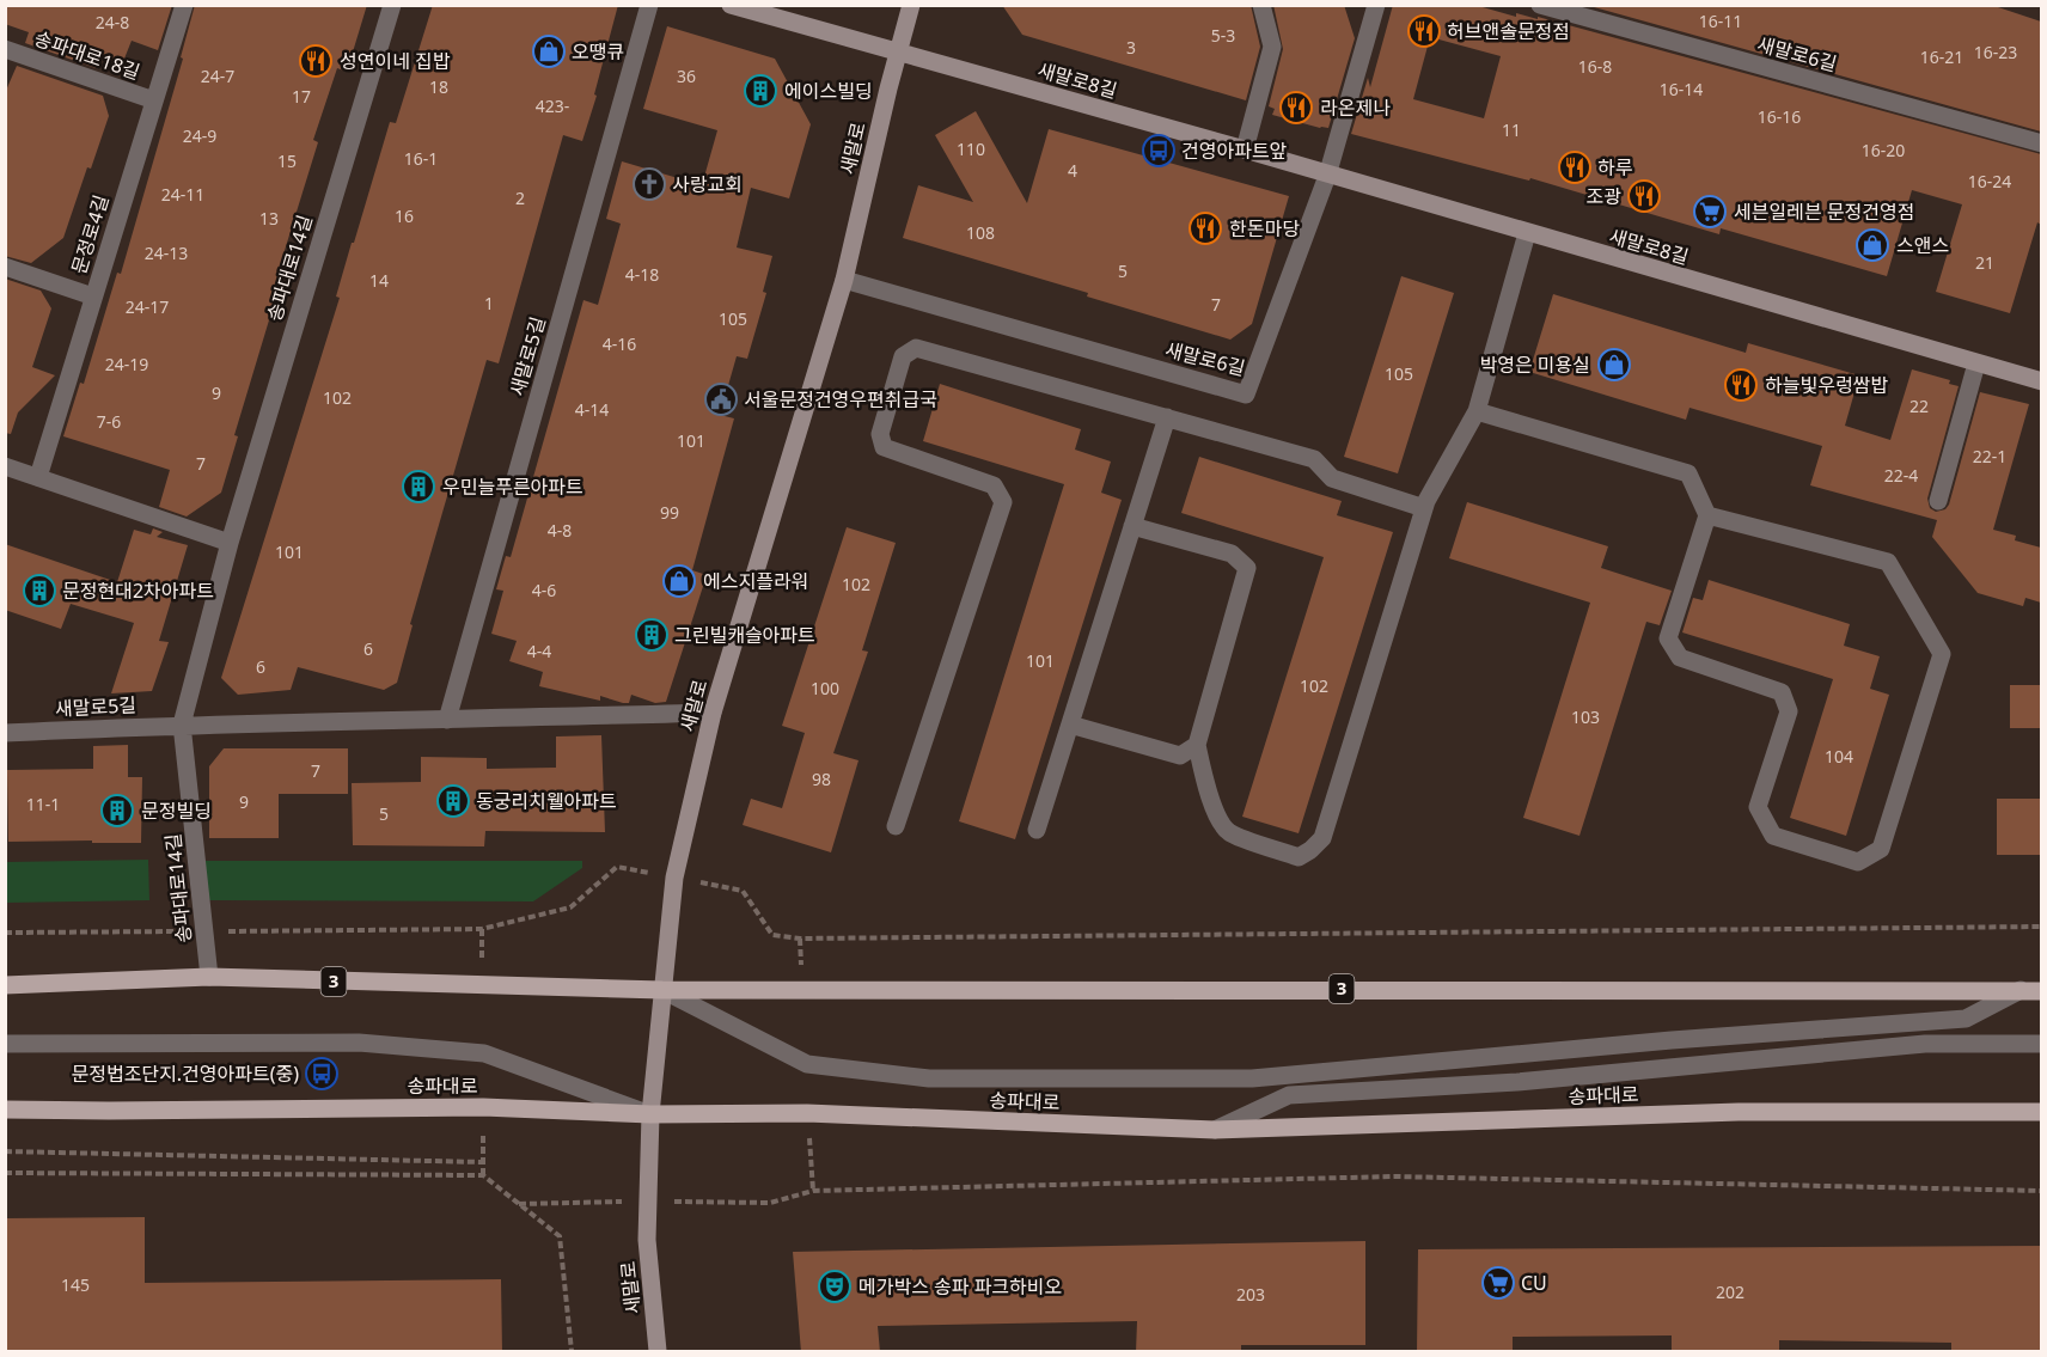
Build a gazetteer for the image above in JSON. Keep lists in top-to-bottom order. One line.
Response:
{"streets":{"main road":["3","송파대로"],"street":["새말로6길","송파대로18길","새말로8길","새말로","문정로4길","송파대로14길","새말로5길"]},"crossings":[["새말로6길","새말로8길"],["새말로6길","새말로"],["송파대로18길","문정로4길"],["새말로8길","새말로"],["새말로","새말로5길"],["새말로","3"],["새말로","송파대로"],["송파대로14길","새말로5길"],["송파대로14길","3"]],"places":{"restaurant":["허브앤솔문정점","성연이네 집밥","라온제나","하루","조광","한돈마당","하늘빛우렁쌈밥"],"shop":["오땡큐","스앤스","박영은 미용실","에스지플라워"],"building":["에이스빌딩","우민늘푸른아파트","문정현대2차아파트","그린빌캐슬아파트","동궁리치웰아파트","문정빌딩"],"bus stop":["건영아파트앞","문정법조단지.건영아파트(중)"],"church":["사랑교회"],"supermarket":["세븐일레븐 문정건영점","CU"],"public building":["서울문정건영우편취급국"],"theatre":["메가박스 송파 파크하비오"]},"house_numbers":["16-11","24-8","5-3","3","16-23","16-21","16-8","24-7","36","18","16-14","17","423-","16-16","11","24-9","110","16-20","16-1","15","4","16-24","24-11","2","16","13","108","24-13","21","5","4-18","14","1","7","24-17","105","4-16","24-19","105","9","102","22","4-14","7-6","101","22-1","7","22-4","99","4-8","101","102","4-6","6","4-4","101","6","102","100","103","104","7","98","9","11-1","5","145","202","203"]}
